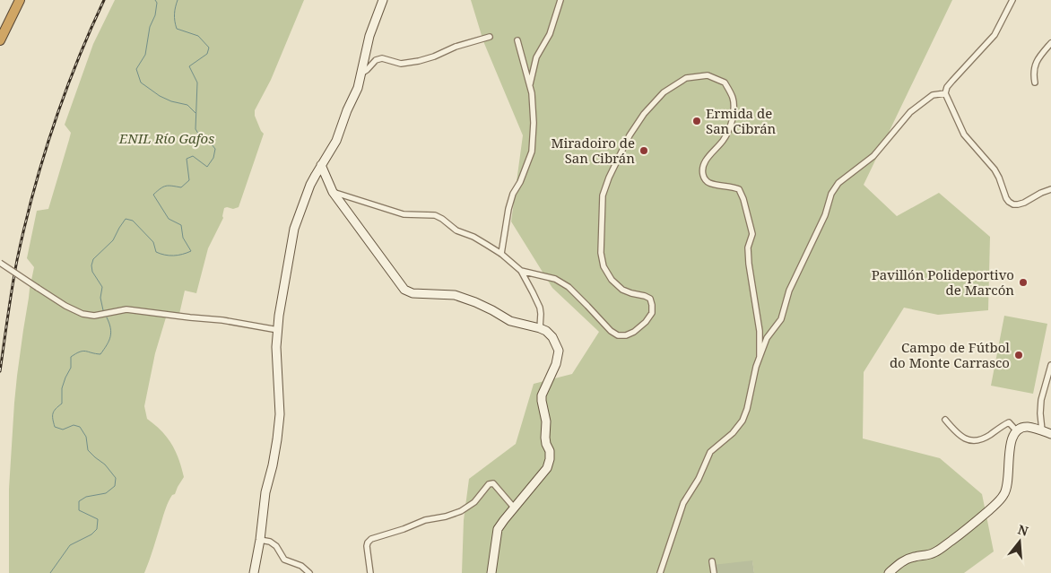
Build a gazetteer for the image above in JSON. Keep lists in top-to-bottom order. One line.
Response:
{"parks":["ENIL Río Gafos"],"places":["Ermida de San Cibrán","Miradoiro de San Cibrán","Pavillón Polideportivo de Marcón","Campo de Fútbol do Monte Carrasco"],"north":"top"}
